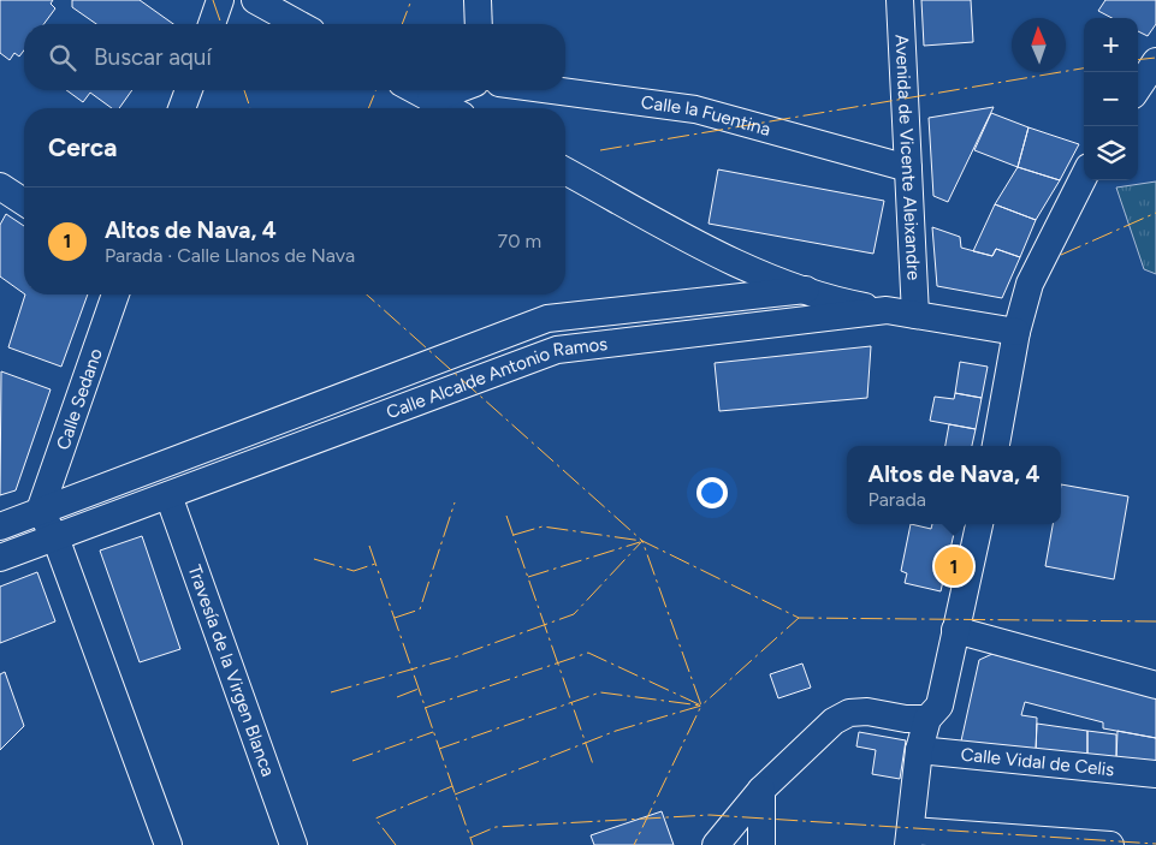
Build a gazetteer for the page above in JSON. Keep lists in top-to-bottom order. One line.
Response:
{"streets":{"street":["Calle la Fuentina","Avenida de Vicente Aleixandre","Calle Alcalde Antonio Ramos","Calle Sedano","Travesía de la Virgen Blanca","Calle Vidal de Celis"]},"crossings":[["Calle la Fuentina","Avenida de Vicente Aleixandre"],["Avenida de Vicente Aleixandre","Calle Alcalde Antonio Ramos"],["Calle Alcalde Antonio Ramos","Calle Sedano"],["Calle Alcalde Antonio Ramos","Travesía de la Virgen Blanca"]],"north":"top","page":{"map_buttons":["+","−"],"search":"Buscar aquí","heading":"Cerca","list":[{"mark":"1","name":"Altos de Nava, 4","note":"Parada · Calle Llanos de Nava","value":"70 m"}],"popup":["Altos de Nava, 4","Parada"],"pins":"1"}}
